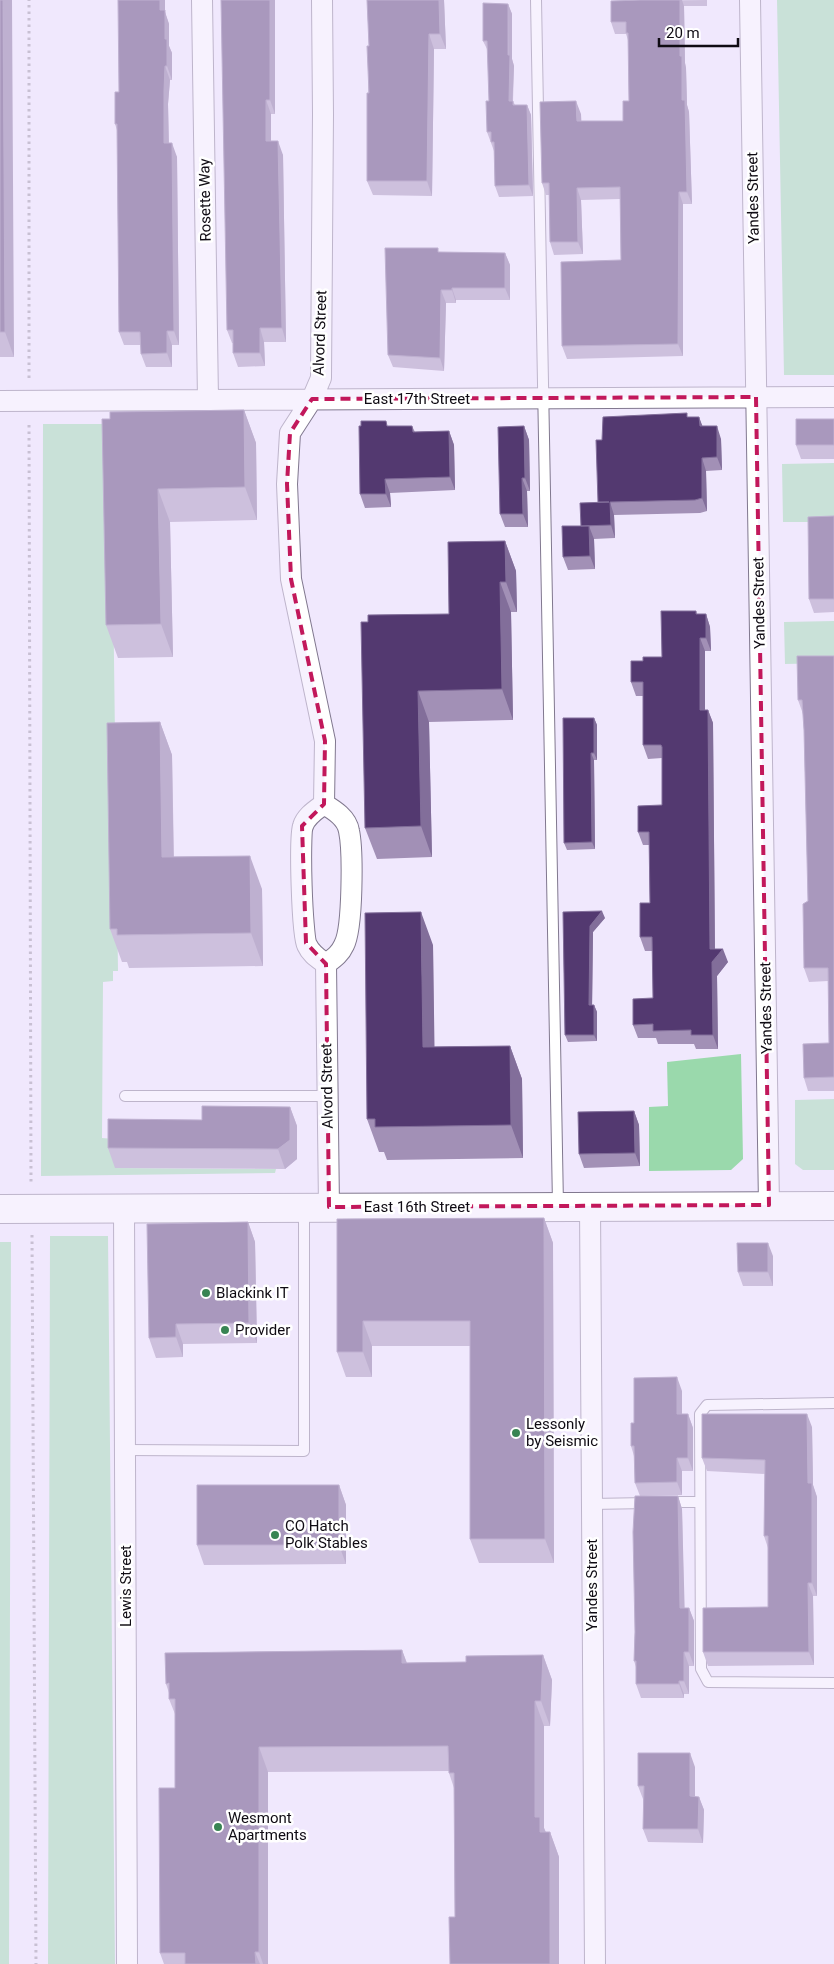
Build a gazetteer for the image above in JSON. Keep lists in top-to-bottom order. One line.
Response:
{"streets":{"main road":["East 16th Street"],"street":["Yandes Street","Rosette Way","Alvord Street","East 17th Street","Lewis Street"]},"crossings":[["Yandes Street","East 17th Street"],["Yandes Street","East 16th Street"],["Rosette Way","East 17th Street"],["Alvord Street","East 17th Street"],["Alvord Street","East 16th Street"],["East 16th Street","Lewis Street"]],"places":["Blackink IT","Provider","Lessonly by Seismic","CO Hatch Polk Stables","Wesmont Apartments"],"scale_bar":"20 m"}
